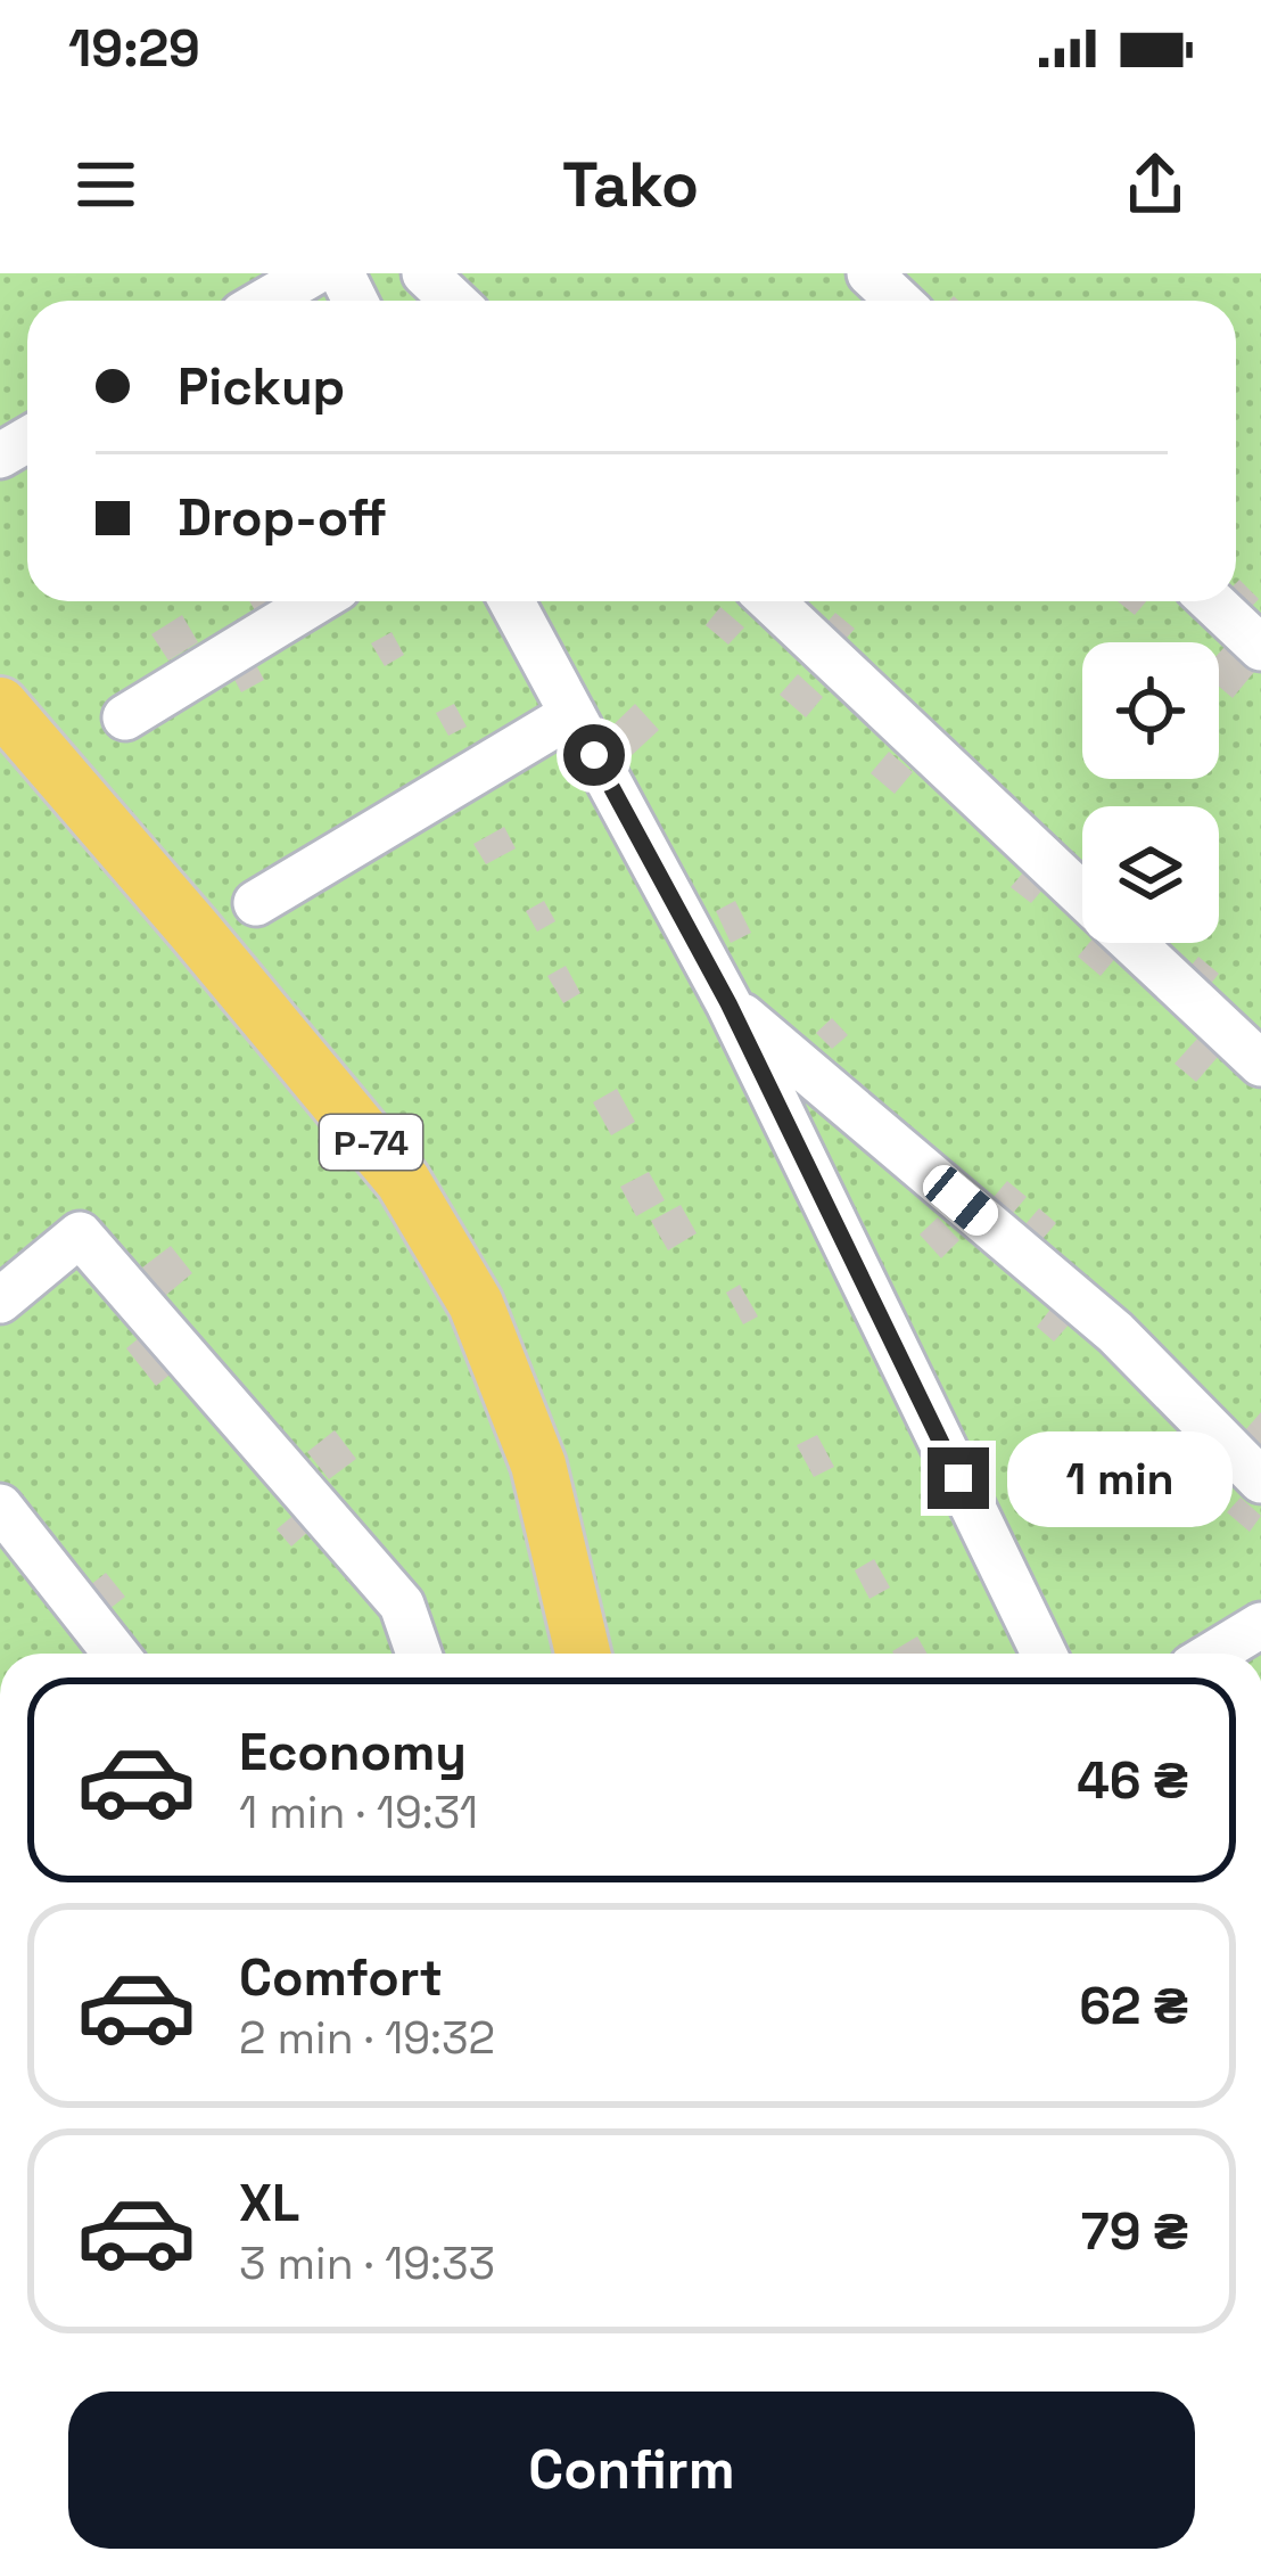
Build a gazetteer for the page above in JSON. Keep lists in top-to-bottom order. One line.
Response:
{"streets":{"main road":["Р-74"]},"page":{"status":"19:29","header":"Tako","banner":["Pickup","Drop-off"],"bubble":"1 min","list":[{"name":"Economy","note":"1 min · 19:31","value":"46 ₴"},{"name":"Comfort","note":"2 min · 19:32","value":"62 ₴"},{"name":"XL","note":"3 min · 19:33","value":"79 ₴"}],"buttons":"Confirm"}}
